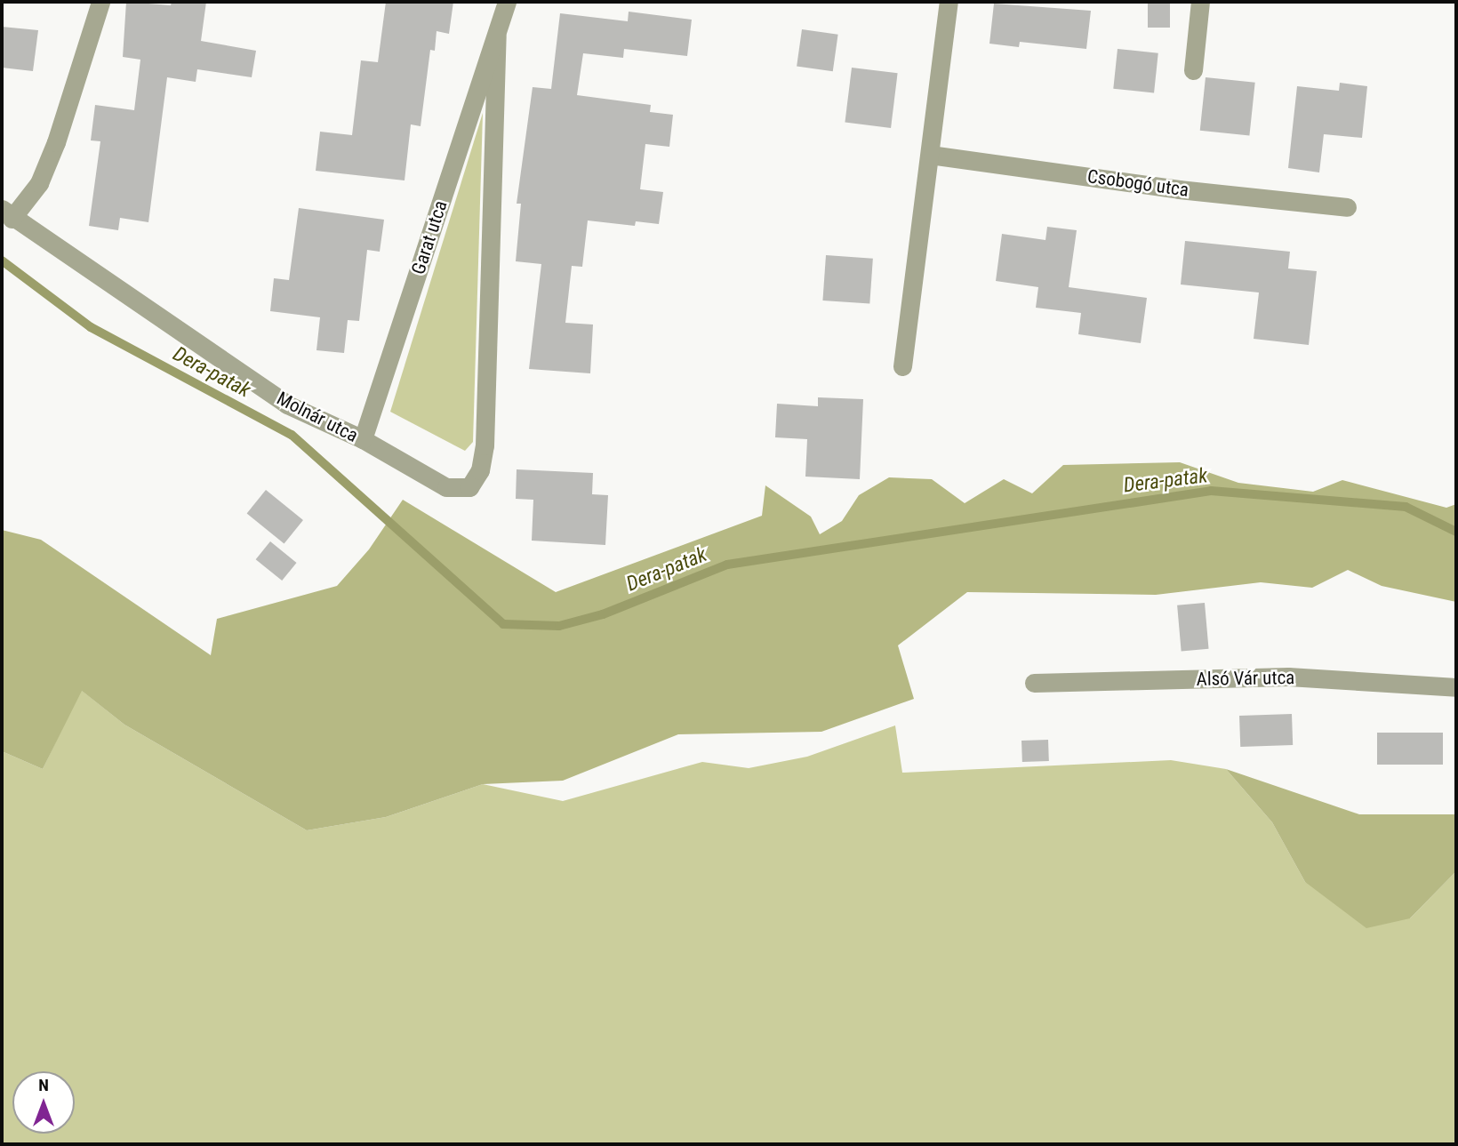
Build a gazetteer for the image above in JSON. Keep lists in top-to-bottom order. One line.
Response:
{"streets":{"street":["Csobogó utca","Garat utca","Molnár utca","Alsó Vár utca"]},"crossings":[["Garat utca","Molnár utca"]],"water":["Dera-patak"],"north":"top"}
